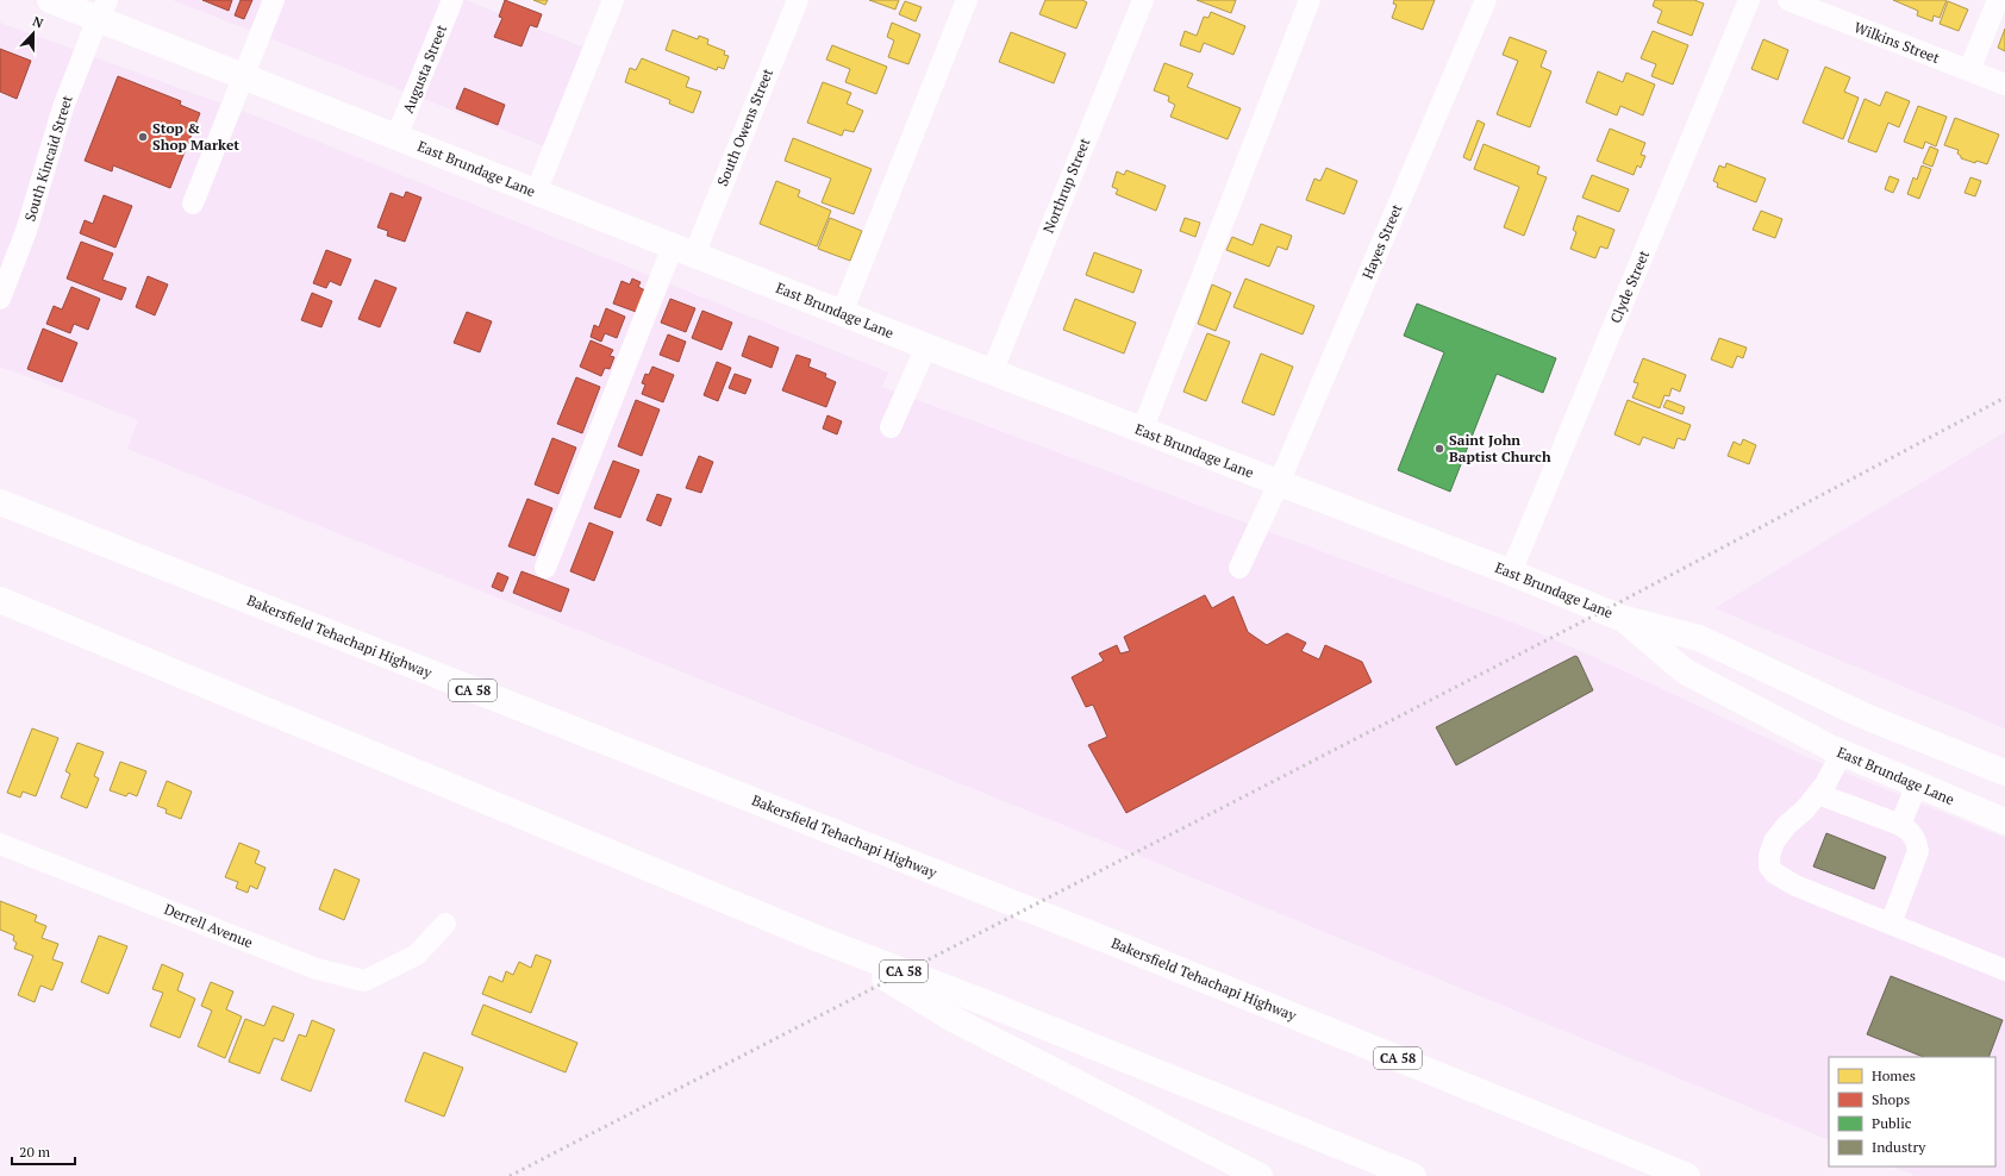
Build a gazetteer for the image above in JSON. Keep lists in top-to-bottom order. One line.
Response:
{"streets":{"main road":["East Brundage Lane","Bakersfield Tehachapi Highway","CA 58"],"street":["Wilkins Street","Augusta Street","South Owens Street","South Kincaid Street","Northrup Street","Hayes Street","Clyde Street","Derrell Avenue"]},"crossings":[["Augusta Street","East Brundage Lane"],["South Owens Street","East Brundage Lane"],["South Kincaid Street","East Brundage Lane"],["East Brundage Lane","Northrup Street"],["East Brundage Lane","Hayes Street"],["East Brundage Lane","Clyde Street"]],"places":["Stop & Shop Market","Saint John Baptist Church"],"legend":["Homes","Shops","Public","Industry"],"scale_bar":"20 m","north":"top"}
